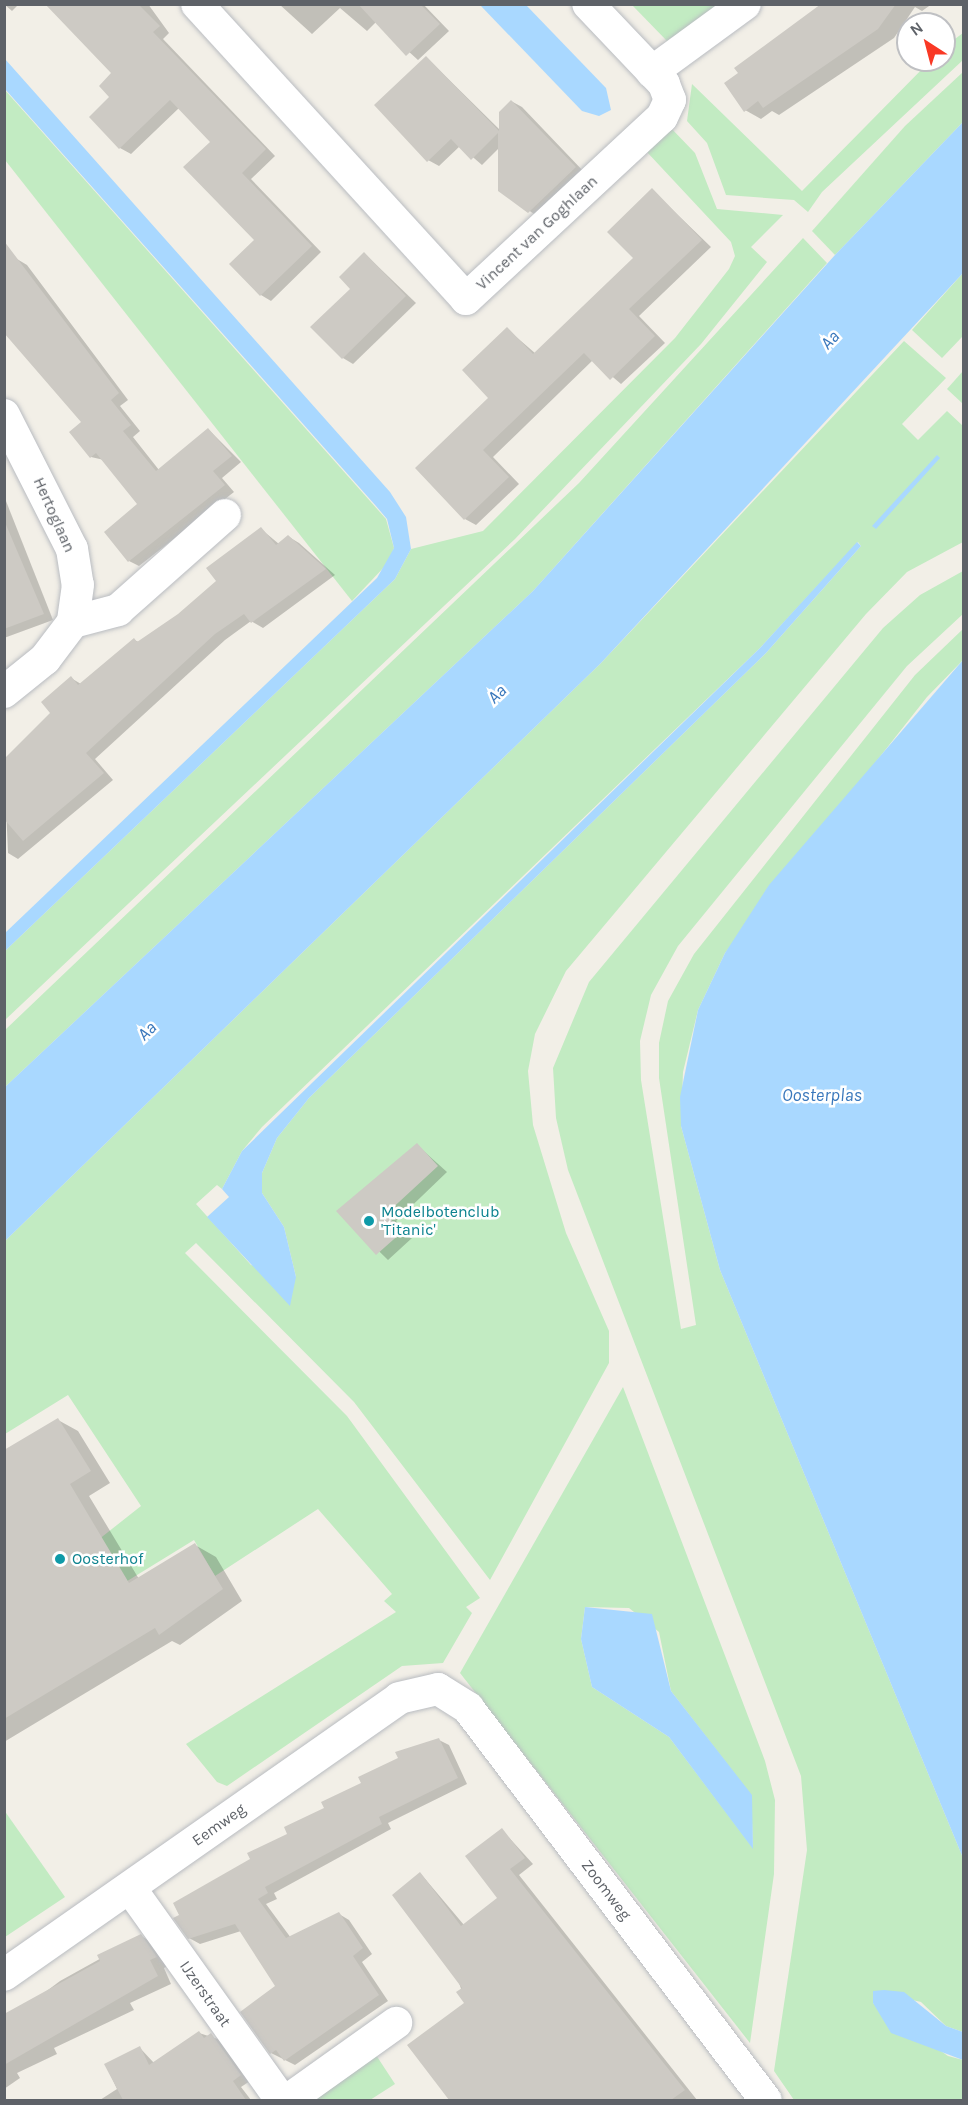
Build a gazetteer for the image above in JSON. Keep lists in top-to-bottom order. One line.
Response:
{"streets":{"street":["Vincent van Goghlaan","Hertoglaan","Eemweg","Zoomweg","IJzerstraat"]},"crossings":[["Eemweg","Zoomweg"],["Eemweg","IJzerstraat"]],"water":["Aa","Oosterplas"],"places":["Modelbotenclub 'Titanic'","Oosterhof"],"north":"top left"}
